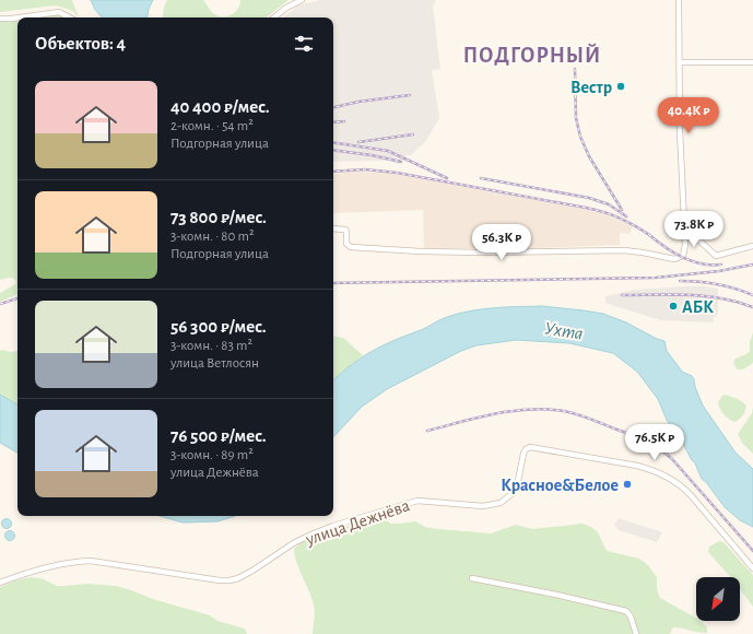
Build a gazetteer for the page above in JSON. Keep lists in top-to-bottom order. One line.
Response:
{"streets":{"street":["улица Дежнёва"]},"districts":["ПОДГОРНЫЙ"],"water":["Ухта"],"places":["Вестр","АБК","Красное&Белое"],"north":"bottom left","page":{"heading":"Объектов: 4","list":[{"name":"40 400 ₽/мес.","note":"2-комн. · 54 m² · Подгорная улица"},{"name":"73 800 ₽/мес.","note":"3-комн. · 80 m² · Подгорная улица"},{"name":"56 300 ₽/мес.","note":"3-комн. · 83 m² · улица Ветлосян"},{"name":"76 500 ₽/мес.","note":"3-комн. · 89 m² · улица Дежнёва"}],"price":["40.4K ₽","73.8K ₽","56.3K ₽","76.5K ₽"]}}
